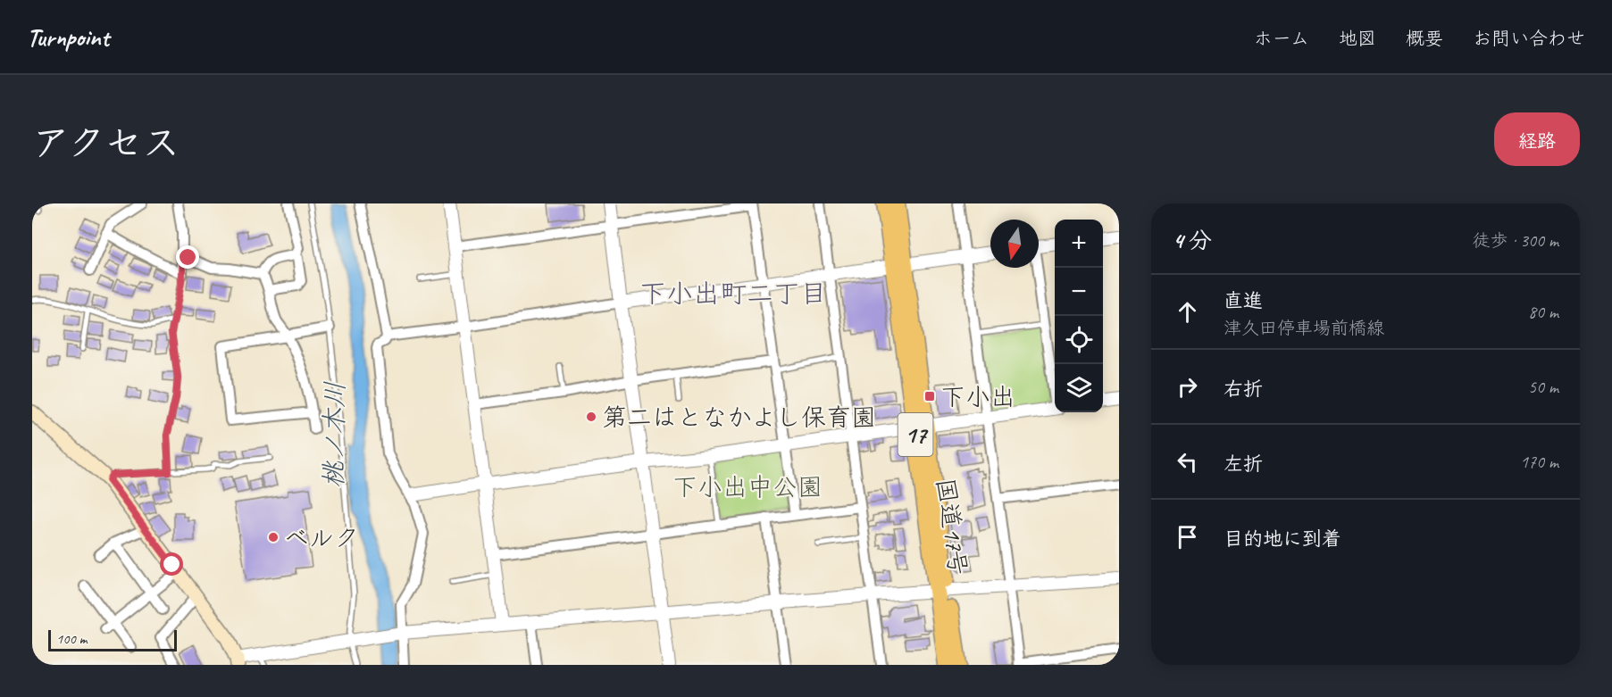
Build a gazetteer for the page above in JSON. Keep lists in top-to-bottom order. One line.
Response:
{"streets":{"highway":["17","国道17号"]},"districts":["下小出町二丁目"],"water":["桃ノ木川"],"parks":["下小出中公園"],"places":{"transit":["下小出"],"other":["第二はとなかよし保育園","ベルク"]},"scale_bar":"100 m","north":"bottom","page":{"header":"Turnpoint","nav":["ホーム","地図","概要","お問い合わせ"],"title":"アクセス","buttons":"経路","heading":["4 分","徒歩 · 300 m"],"map_buttons":["+","−"],"list":[["直進","津久田停車場前橋線","80 m"],["右折","50 m"],["左折","170 m"],"目的地に到着"],"scale":"100 m"}}
